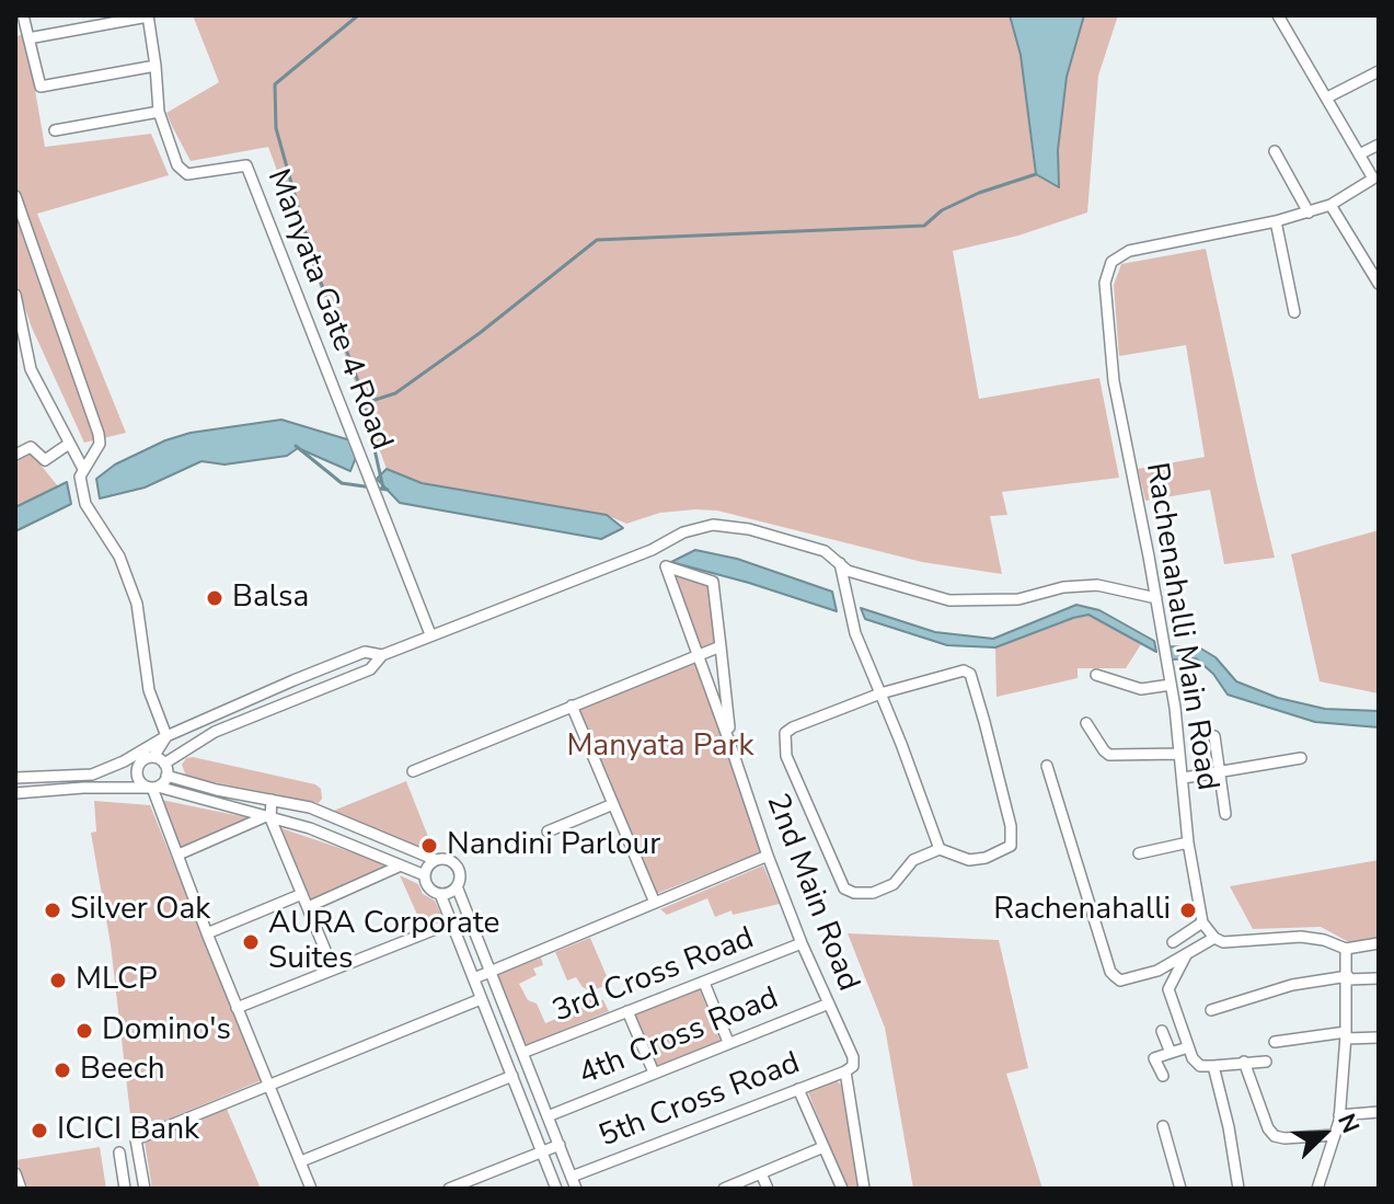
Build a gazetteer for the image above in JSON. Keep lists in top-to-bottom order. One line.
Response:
{"streets":{"street":["Manyata Gate 4 Road","Rachenahalli Main Road","2nd Main Road","3rd Cross Road","4th Cross Road","5th Cross Road"]},"crossings":[["2nd Main Road","3rd Cross Road"],["2nd Main Road","4th Cross Road"],["2nd Main Road","5th Cross Road"]],"parks":["Manyata Park"],"places":["Balsa","Nandini Parlour","Silver Oak","Rachenahalli","AURA Corporate Suites","MLCP","Domino's","Beech","ICICI Bank"],"north":"top right"}
